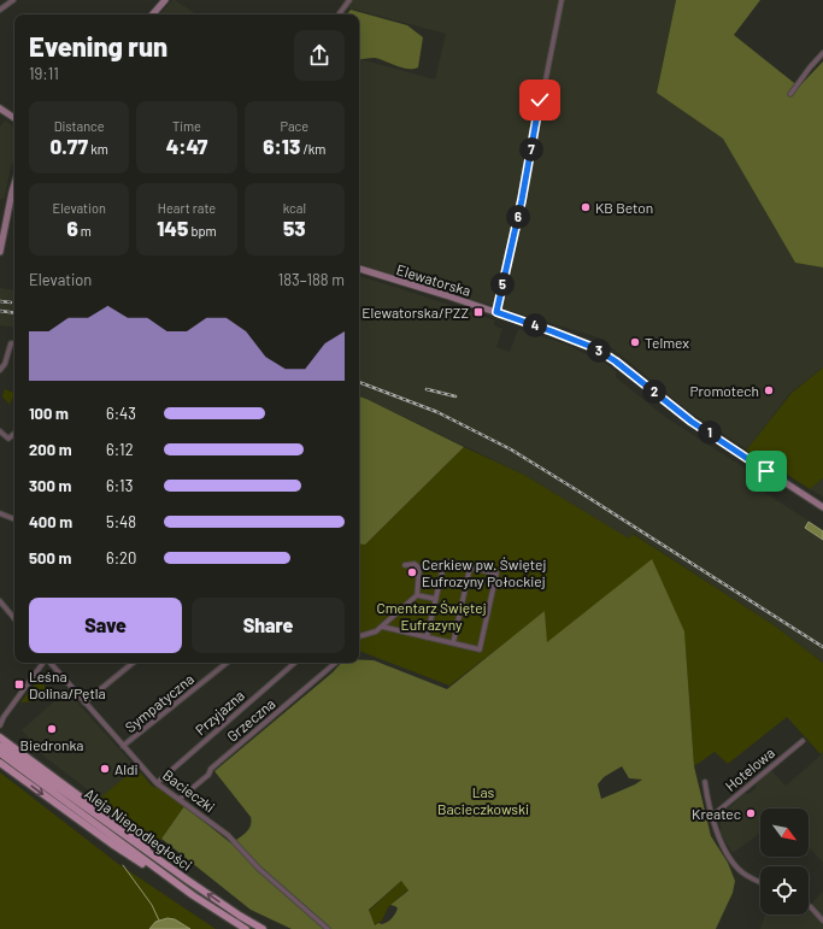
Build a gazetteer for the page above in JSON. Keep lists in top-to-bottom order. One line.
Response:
{"streets":{"main road":["Aleja Niepodległości"],"street":["Elewatorska","Sympatyczna","Przyjazna","Grzeczna","Hotelowa","Bacieczki"]},"crossings":[["Sympatyczna","Bacieczki"],["Przyjazna","Bacieczki"],["Grzeczna","Bacieczki"]],"parks":["Cmentarz Świętej Eufrazyny","Las Bacieczkowski"],"places":{"other":["KB Beton","Telmex","Promotech","Cerkiew pw. Świętej Eufrozyny Połockiej","Biedronka","Aldi","Kreatec"],"transit":["Elewatorska/PZZ","Leśna Dolina/Pętla"]},"north":"bottom right","page":{"heading":["Evening run","19:11"],"stats":[["Distance","0.77 km"],["Time","4:47"],["Pace","6:13 /km"],["Elevation","6 m"],["Heart rate","145 bpm"],["kcal","53"]],"pins":["7","6","5","4","3","2","1"],"chart":["Elevation","183–188 m"],"list":[{"name":"100 m","note":"6:43"},{"name":"200 m","note":"6:12"},{"name":"300 m","note":"6:13"},{"name":"400 m","note":"5:48"},{"name":"500 m","note":"6:20"}],"buttons":["Save","Share"]}}
